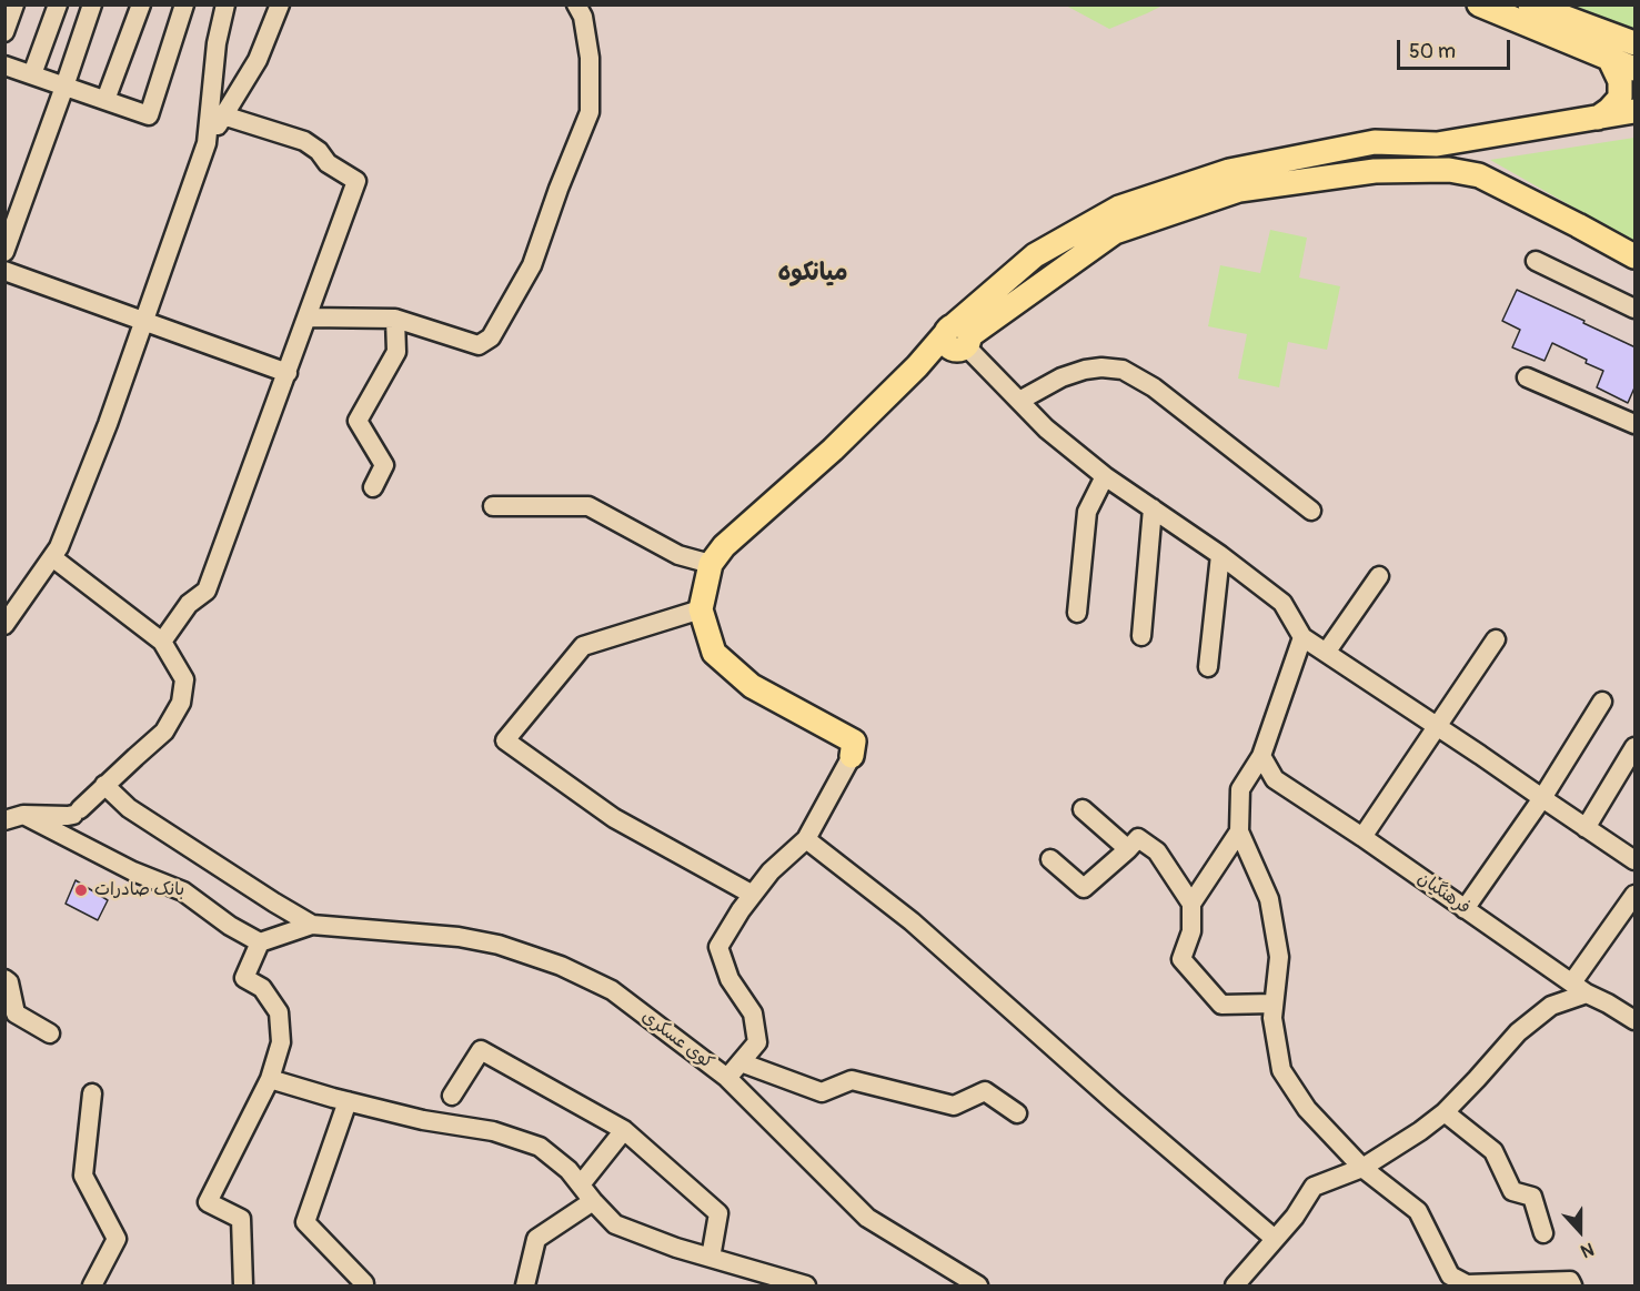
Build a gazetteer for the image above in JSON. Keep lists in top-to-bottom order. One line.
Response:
{"streets":{"street":["فرهنگیان","کوی عسکری"]},"districts":["میانکوه"],"places":["بانک صادرات"],"scale_bar":"50 m","north":"bottom"}
